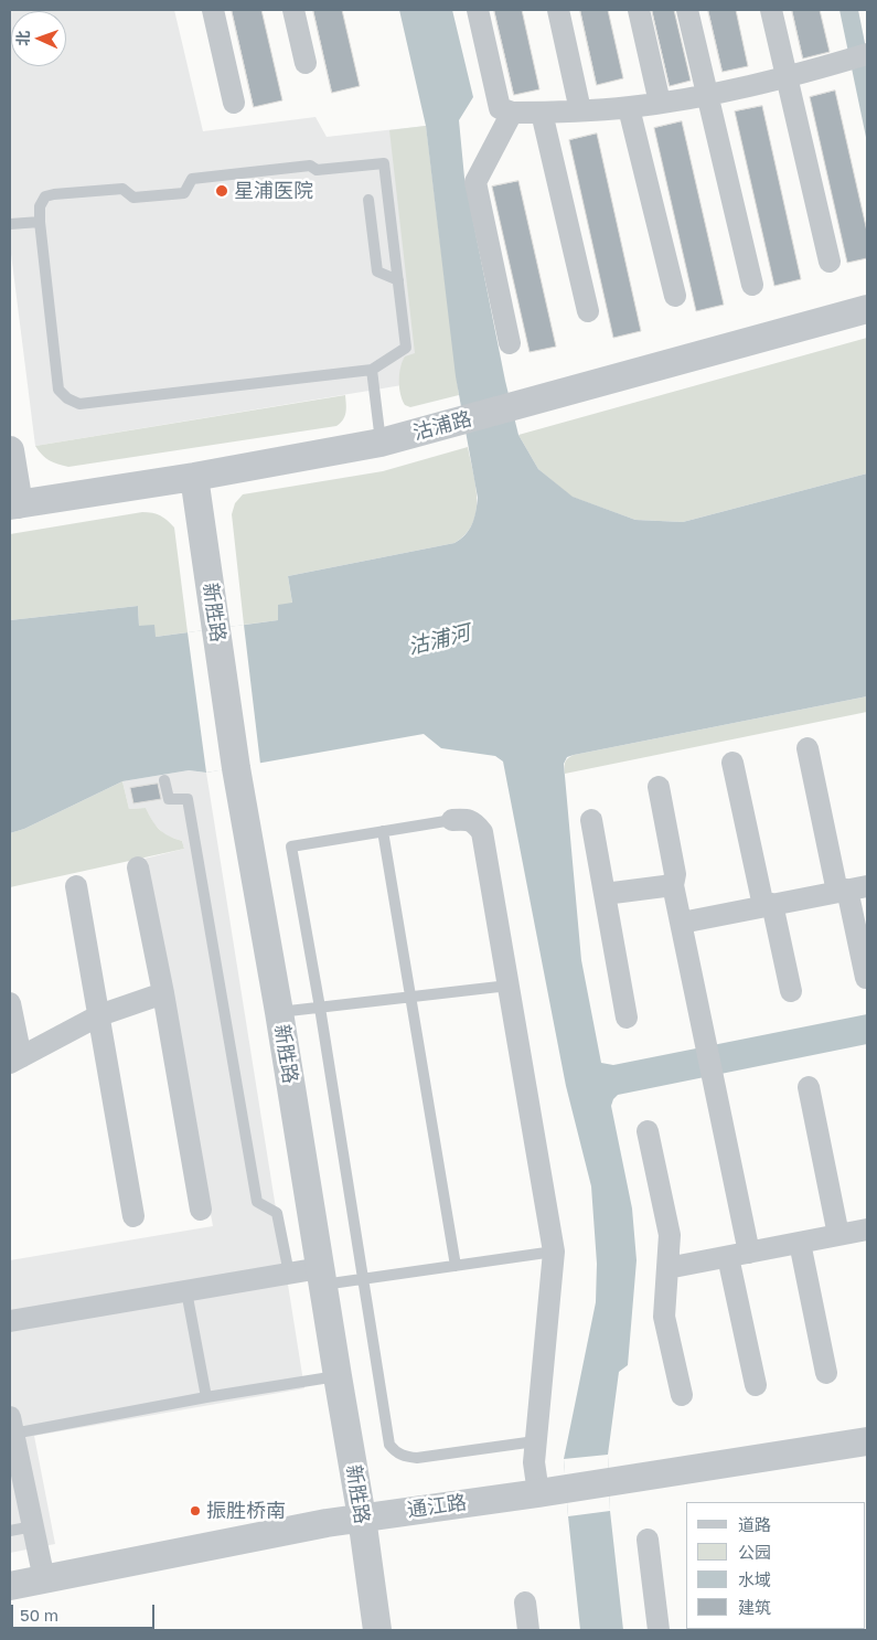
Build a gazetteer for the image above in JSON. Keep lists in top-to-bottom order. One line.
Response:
{"streets":{"street":["沽浦路","新胜路","通江路"]},"crossings":[["沽浦路","新胜路"],["新胜路","通江路"]],"water":["沽浦河"],"places":["星浦医院","振胜桥南"],"legend":["道路","公园","水域","建筑"],"scale_bar":"50 m","north":"left"}
